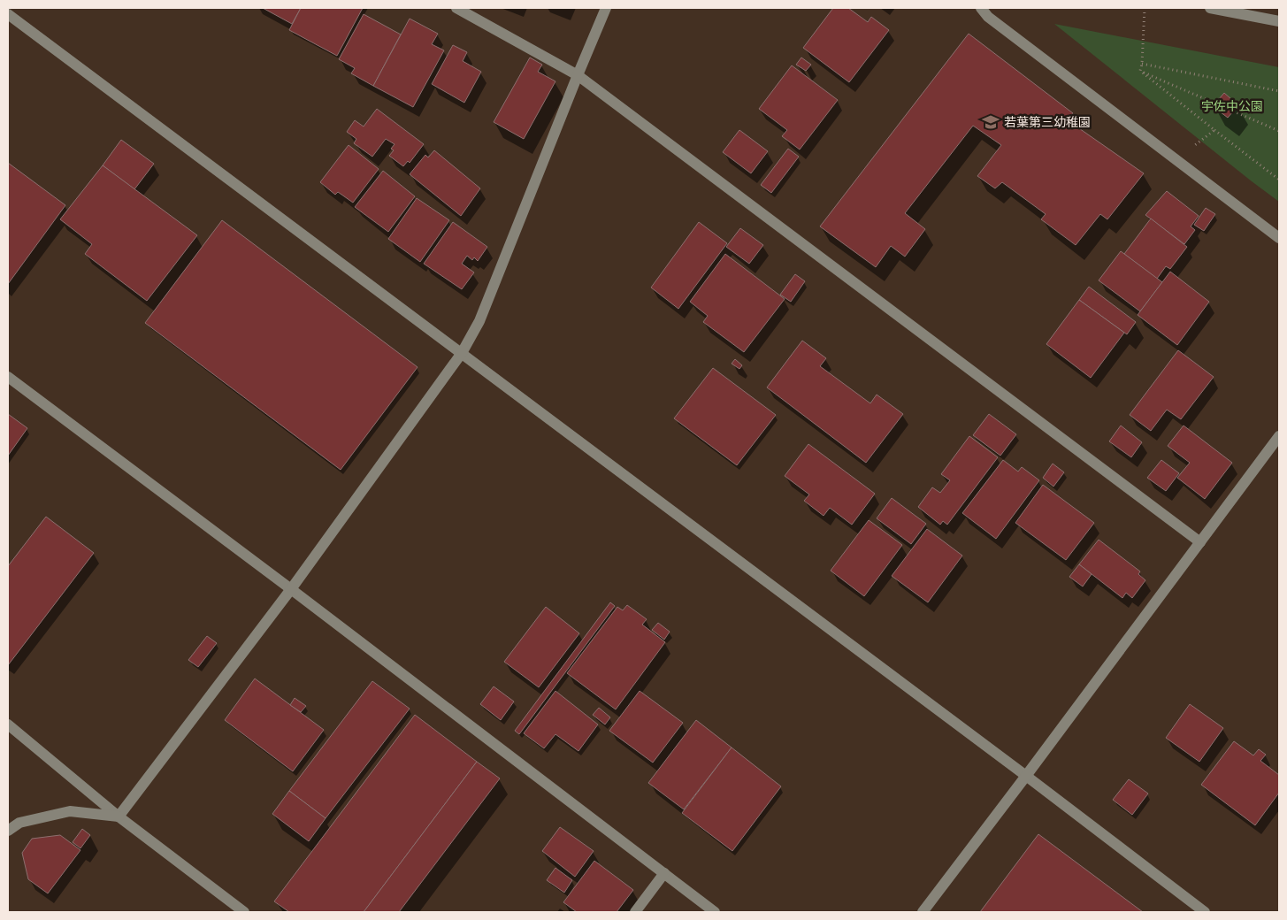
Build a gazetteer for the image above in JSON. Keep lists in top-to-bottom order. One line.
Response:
{"parks":["宇佐中公園"],"places":{"school or university":["若葉第三幼稚園"]}}
